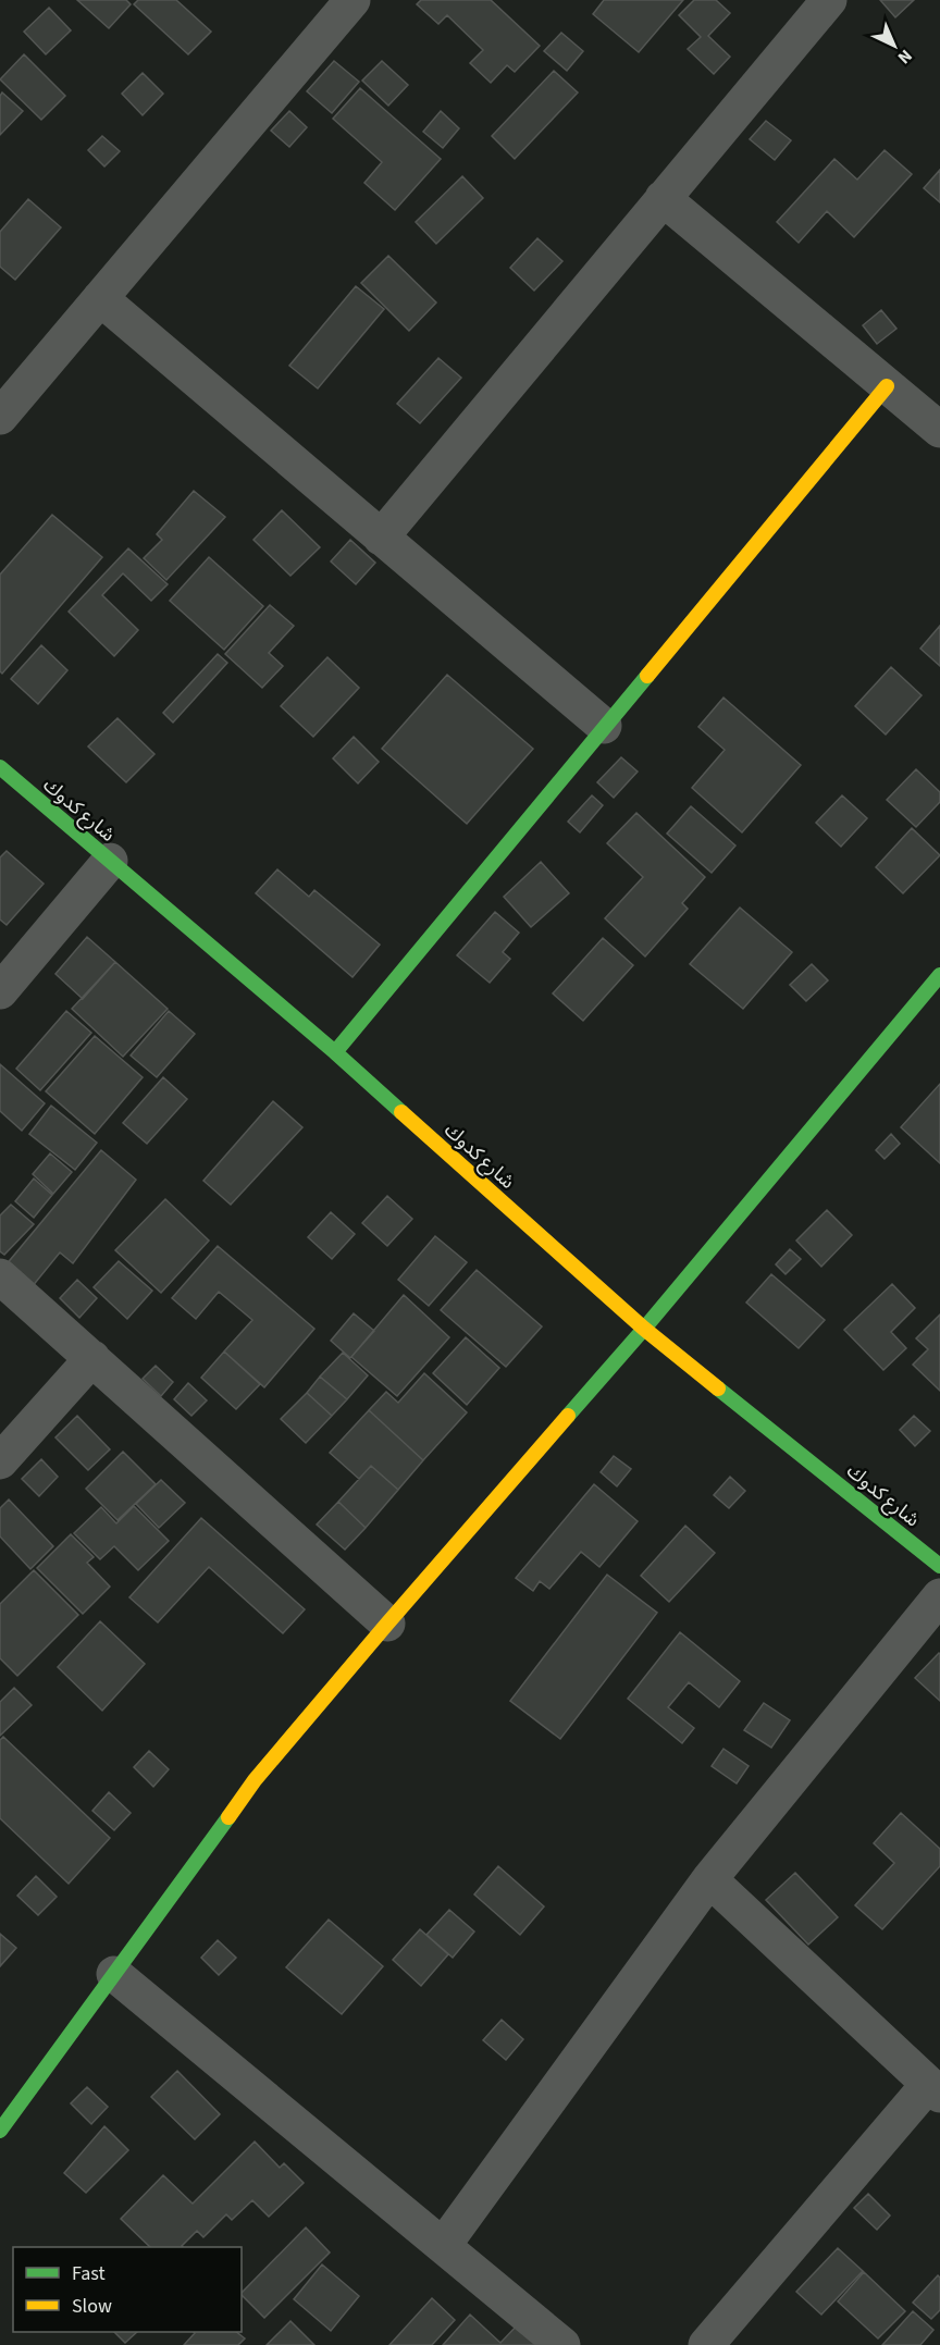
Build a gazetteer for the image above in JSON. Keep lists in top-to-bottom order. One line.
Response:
{"streets":{"street":["شارع كدوك"]},"legend":["Fast","Slow"],"north":"bottom right"}
